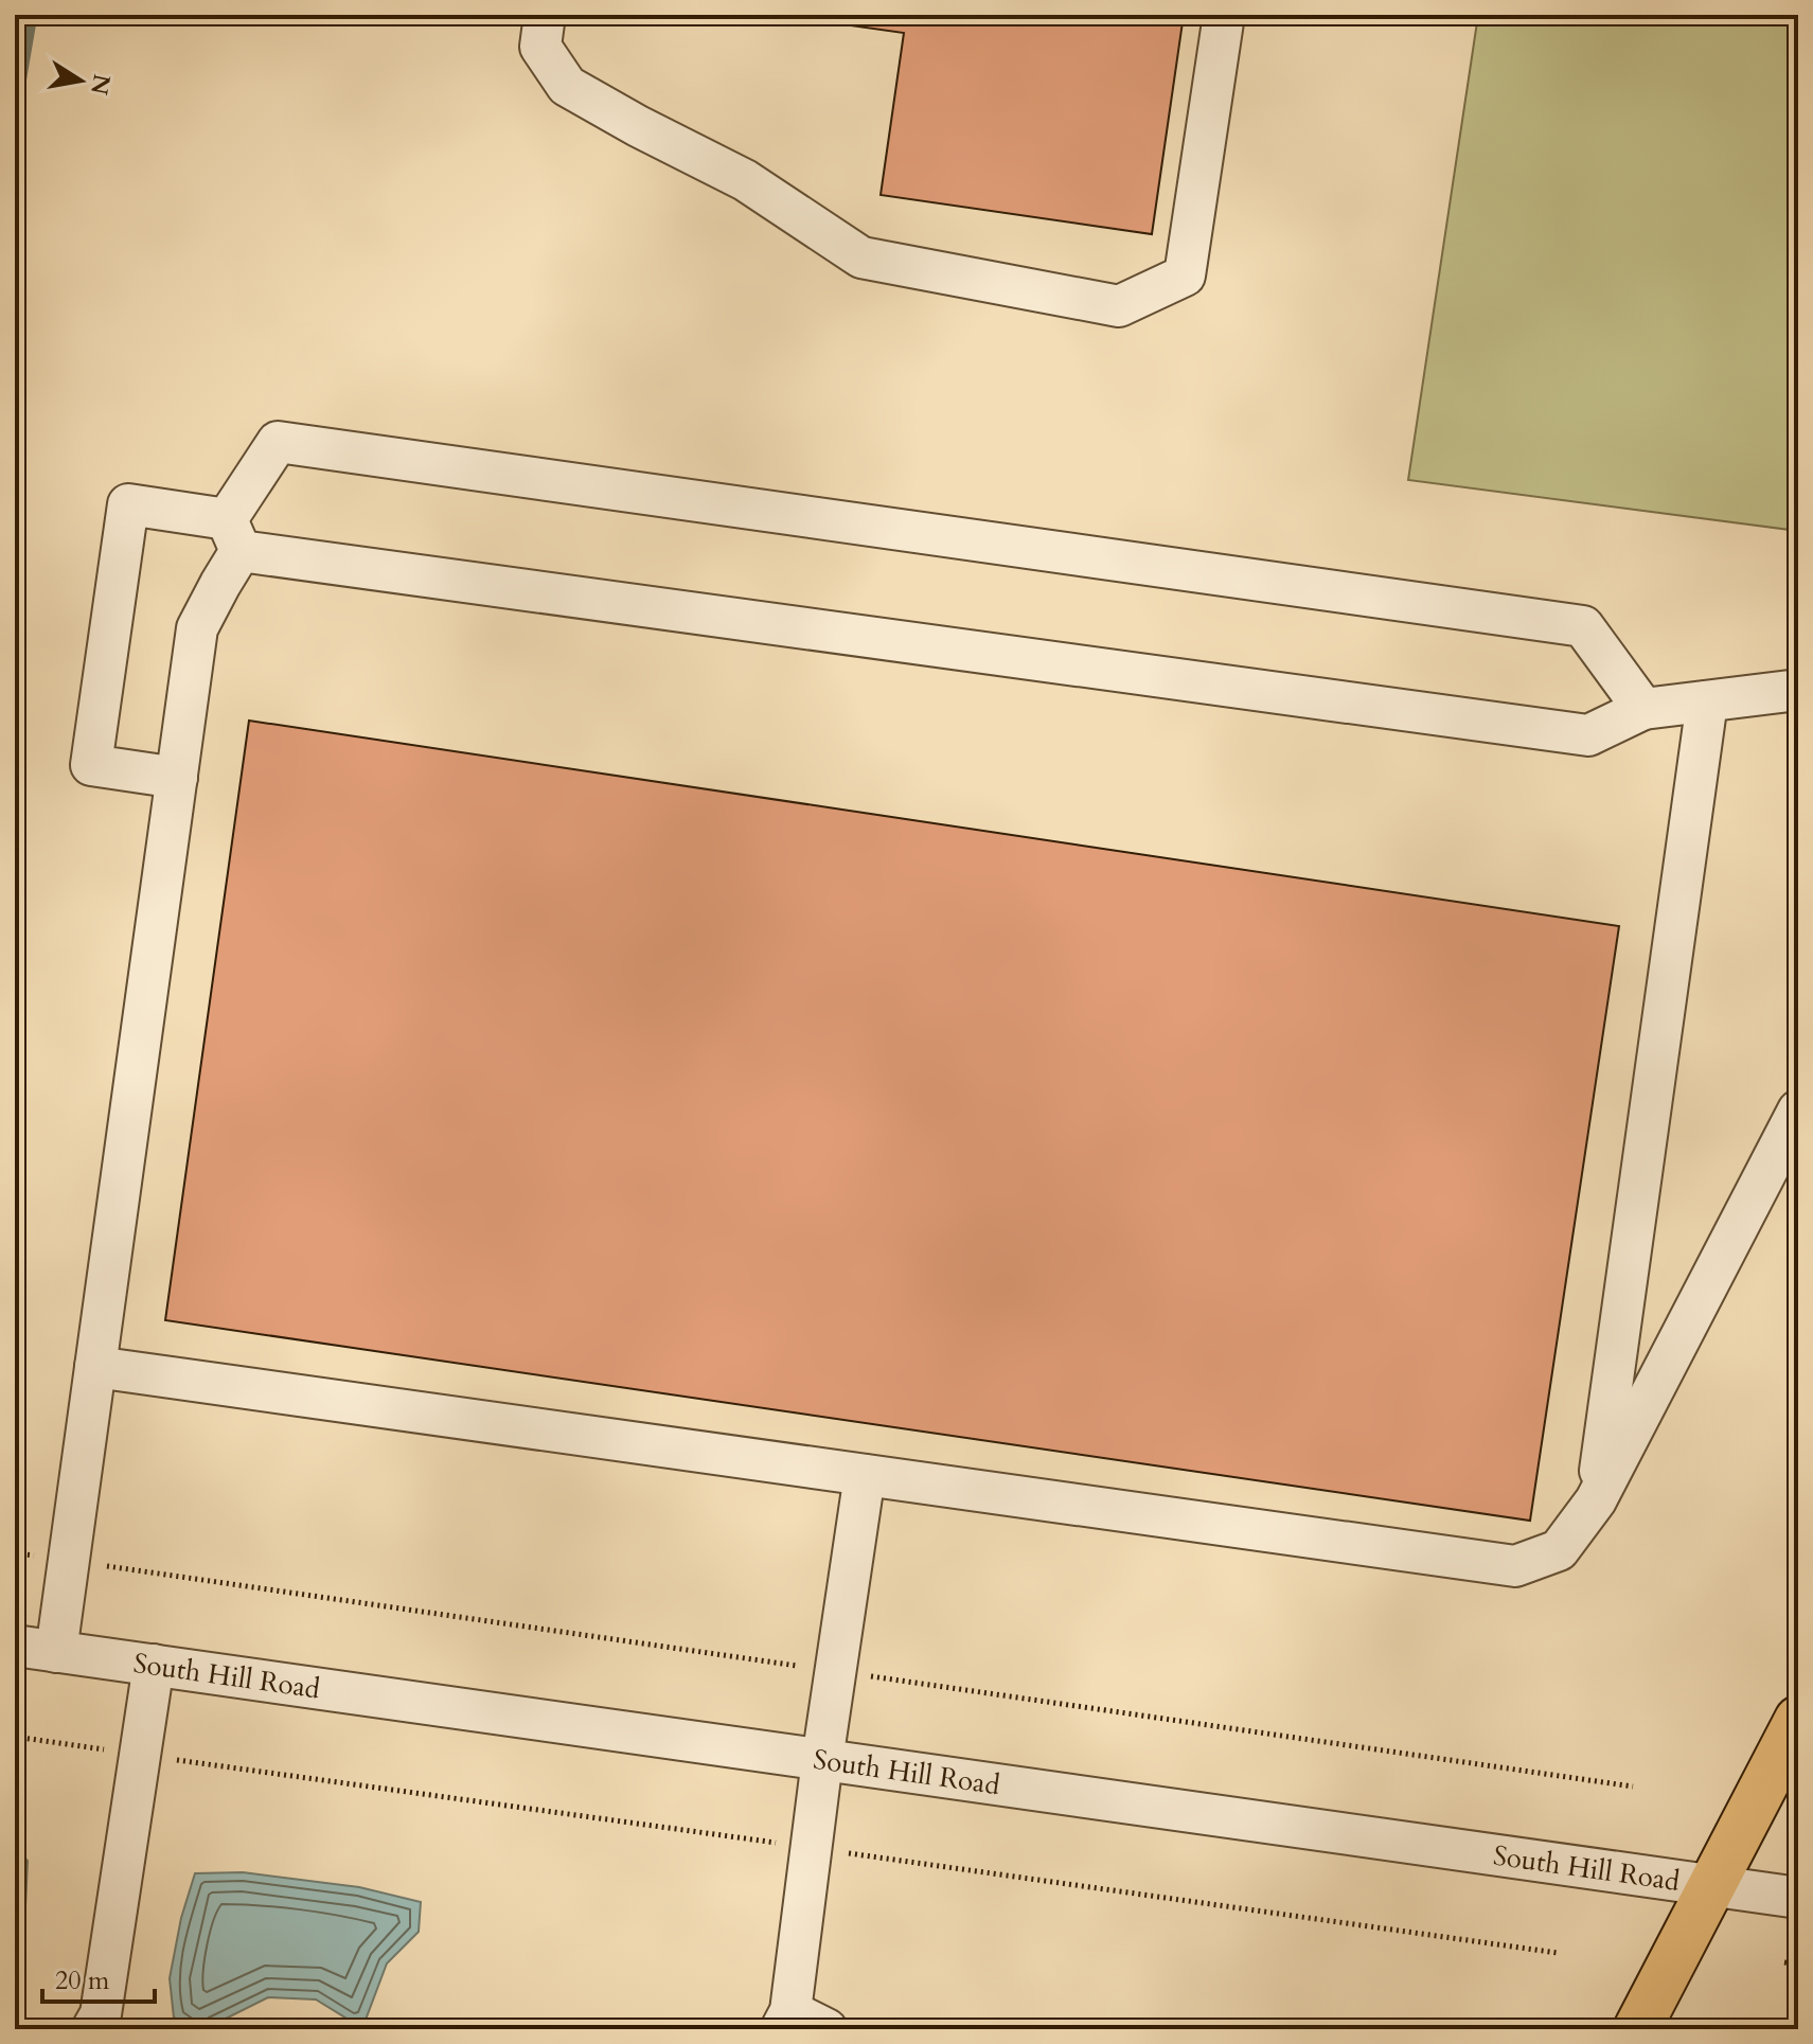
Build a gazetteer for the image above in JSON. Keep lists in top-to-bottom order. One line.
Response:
{"streets":{"street":["South Hill Road"]},"scale_bar":"20 m","north":"right"}
